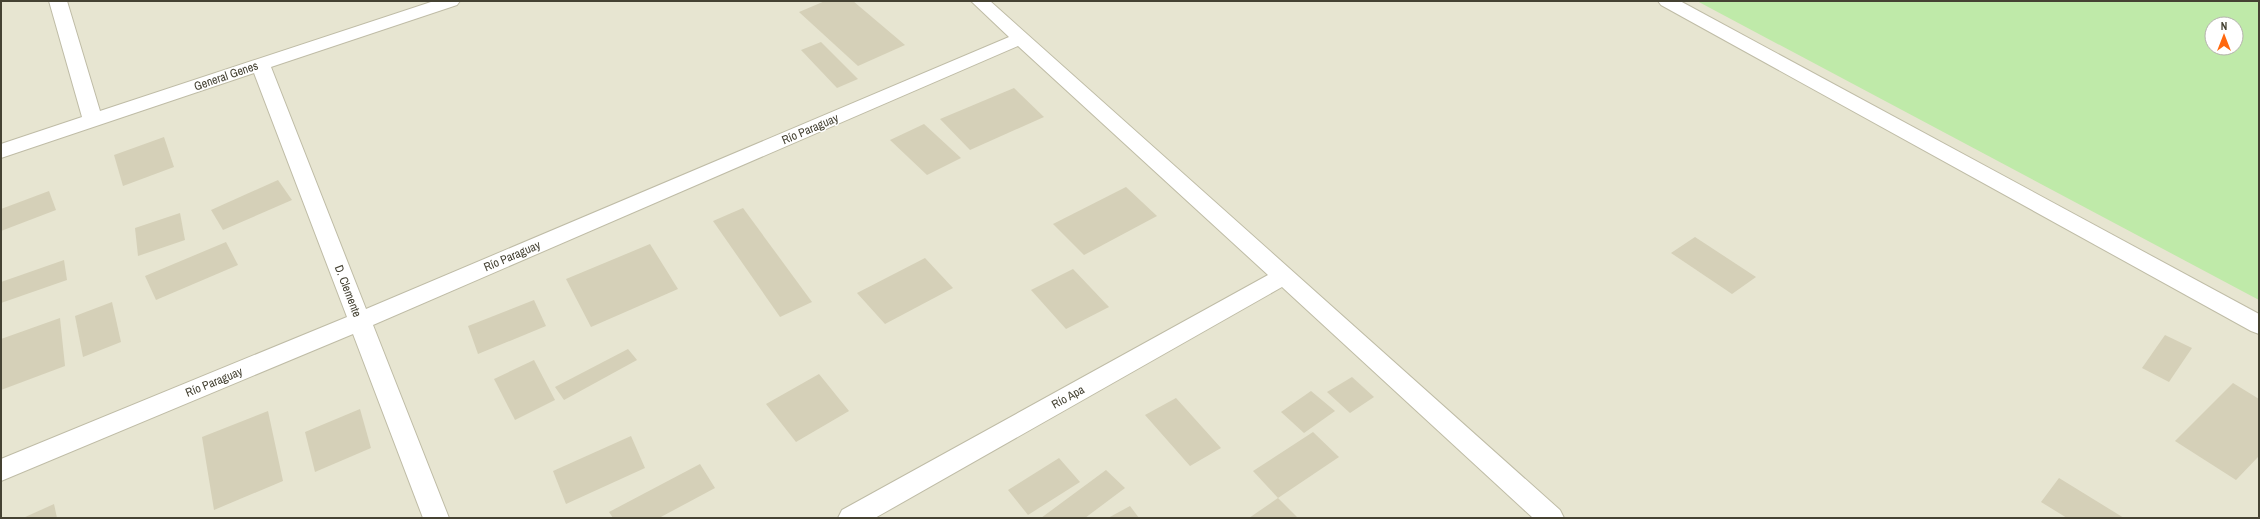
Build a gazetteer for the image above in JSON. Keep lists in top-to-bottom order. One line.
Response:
{"streets":{"street":["General Genes","Río Paraguay","D. Clemente","Río Apa"]},"crossings":[["General Genes","D. Clemente"],["Río Paraguay","D. Clemente"]],"north":"top"}
